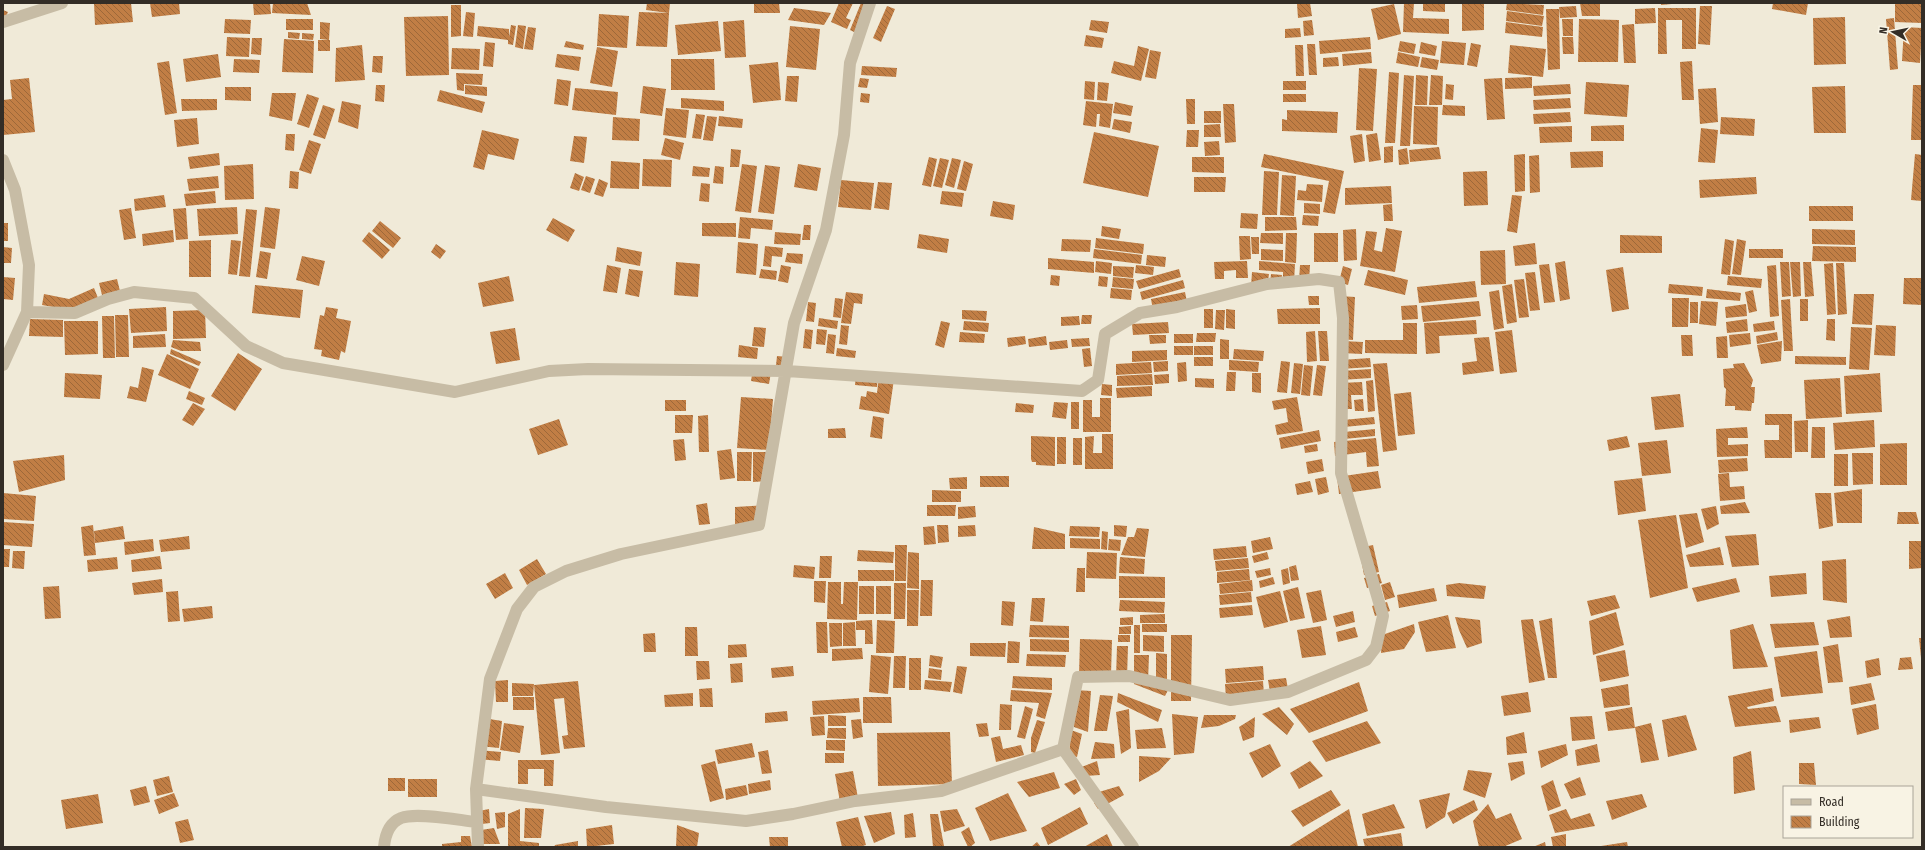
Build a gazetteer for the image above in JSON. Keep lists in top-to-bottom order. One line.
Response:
{"legend":["Road","Building"],"north":"left"}
